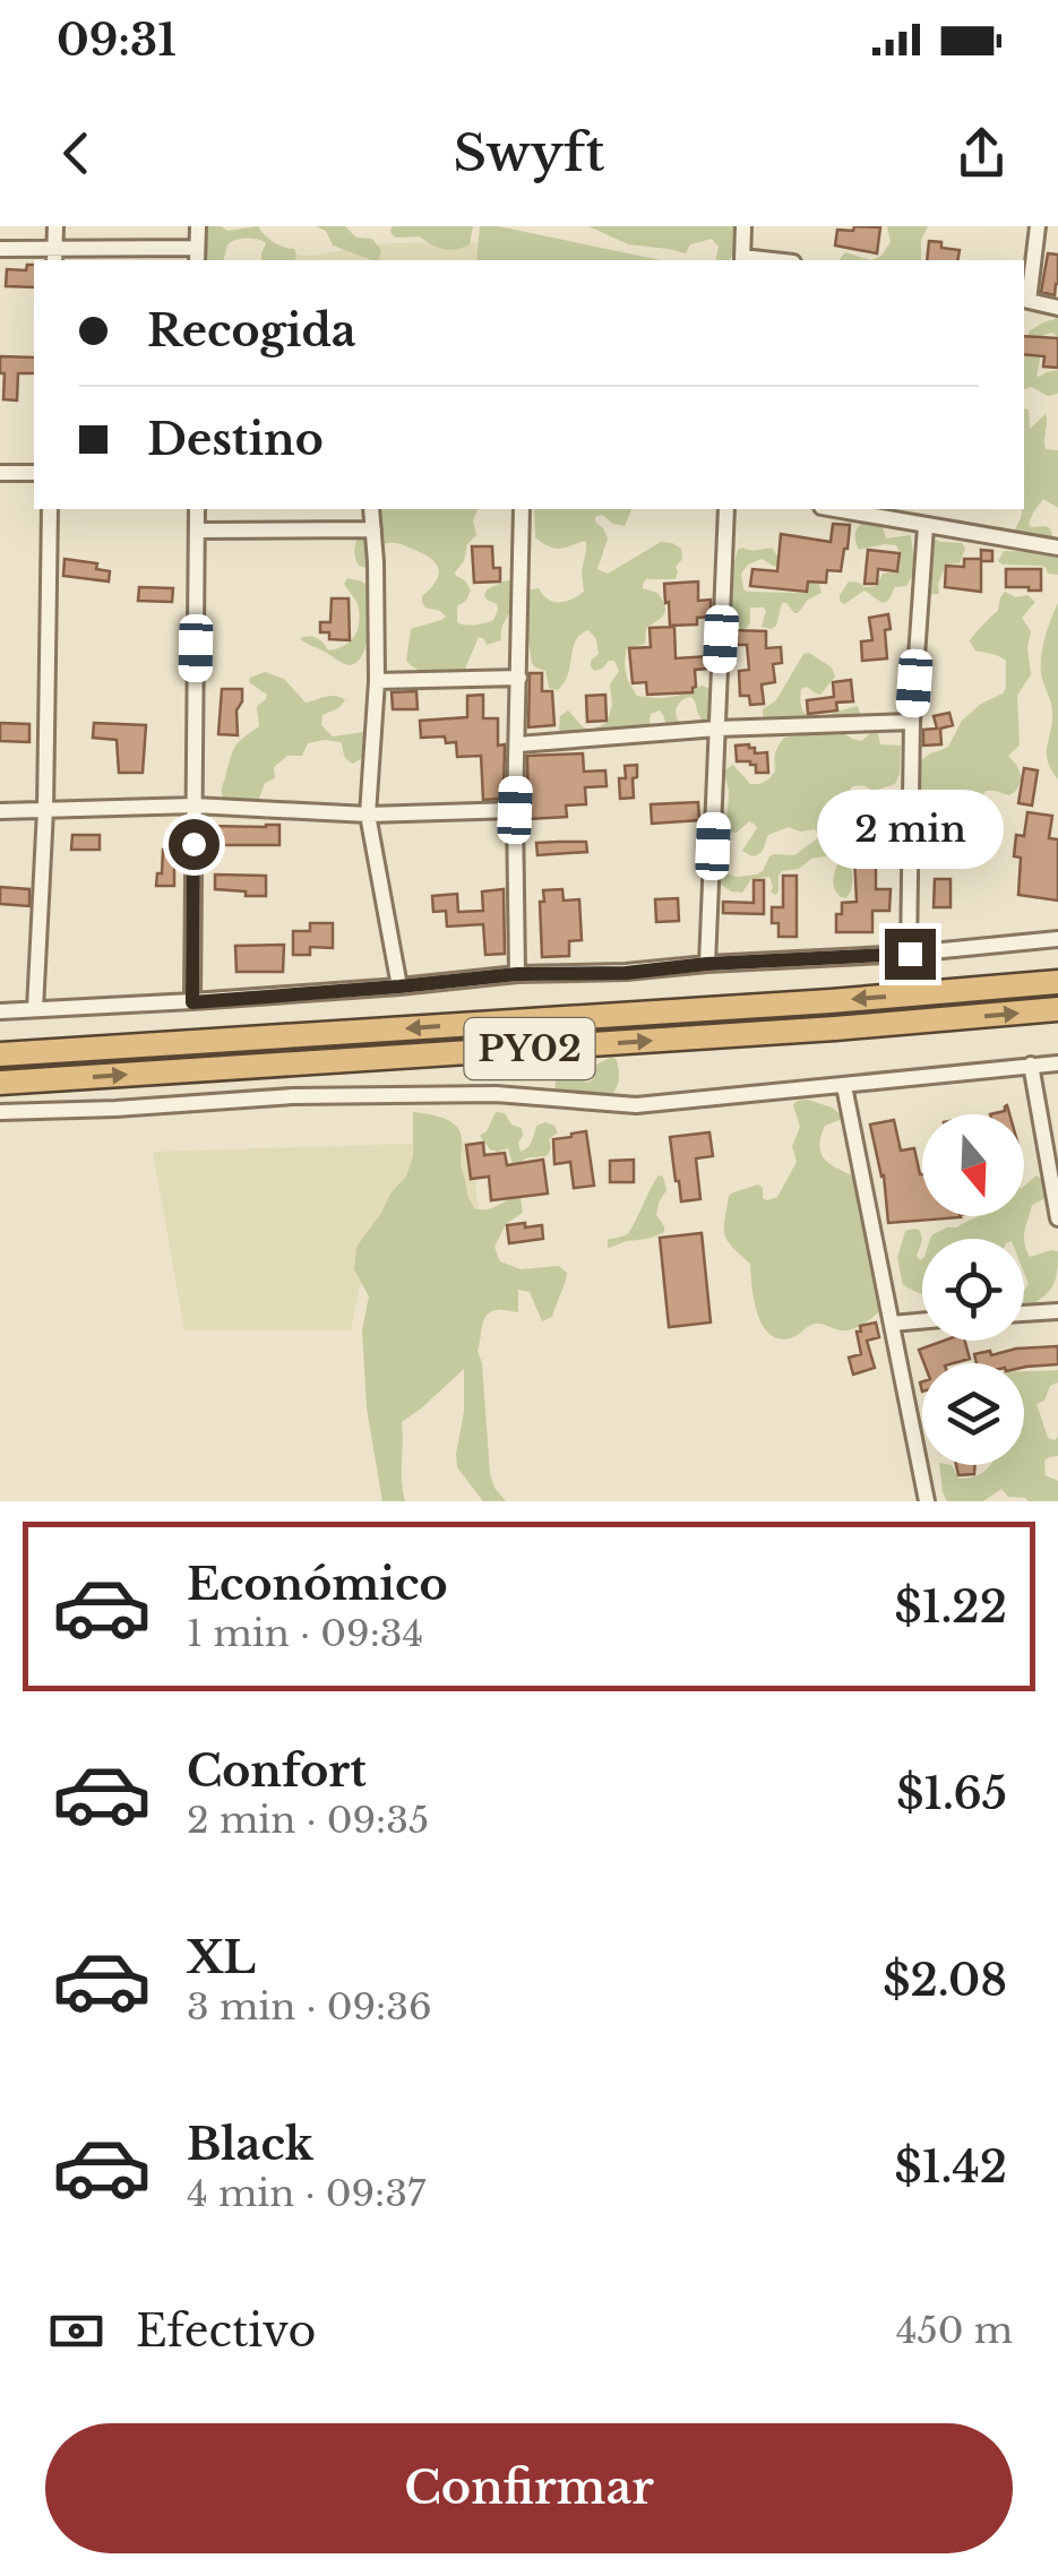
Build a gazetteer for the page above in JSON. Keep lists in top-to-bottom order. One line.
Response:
{"streets":{"highway":["PY02"]},"north":"bottom","page":{"status":"09:31","header":"Swyft","banner":["Recogida","Destino"],"bubble":"2 min","list":[{"name":"Económico","note":"1 min · 09:34","value":"$1.22"},{"name":"Confort","note":"2 min · 09:35","value":"$1.65"},{"name":"XL","note":"3 min · 09:36","value":"$2.08"},{"name":"Black","note":"4 min · 09:37","value":"$1.42"}],"pay":["Efectivo","450 m"],"buttons":"Confirmar"}}
